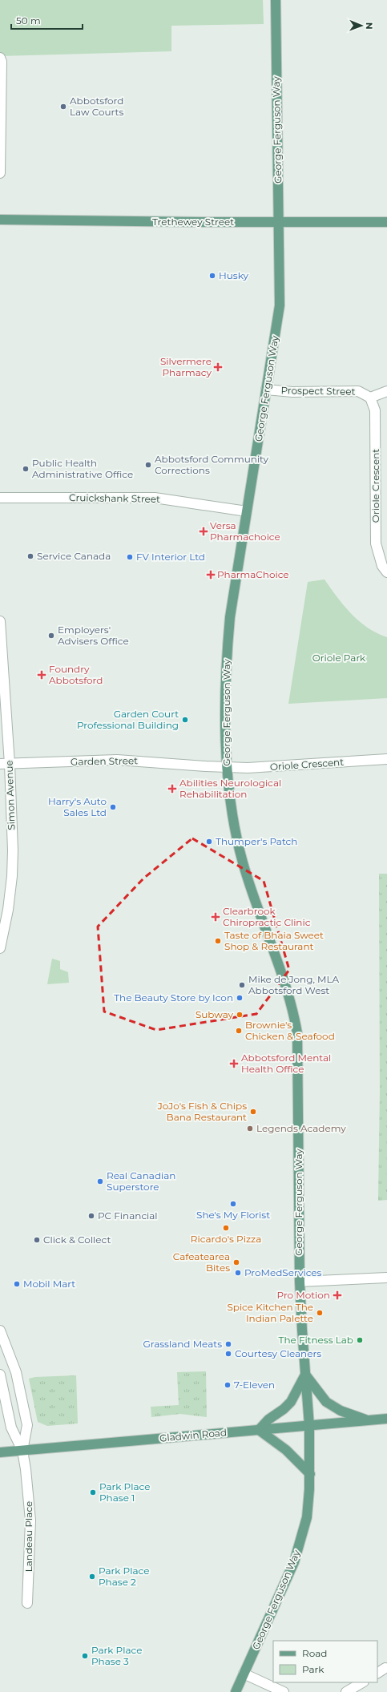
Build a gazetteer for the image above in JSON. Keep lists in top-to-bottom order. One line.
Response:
{"streets":{"main road":["George Ferguson Way","Trethewey Street","Gladwin Road"],"street":["Prospect Street","Oriole Crescent","Cruickshank Street","Garden Street","Simon Avenue","Landeau Place"]},"crossings":[["George Ferguson Way","Trethewey Street"],["George Ferguson Way","Prospect Street"],["George Ferguson Way","Oriole Crescent"],["George Ferguson Way","Cruickshank Street"],["George Ferguson Way","Garden Street"],["George Ferguson Way","Gladwin Road"],["Prospect Street","Oriole Crescent"],["Oriole Crescent","Garden Street"],["Garden Street","Simon Avenue"],["Gladwin Road","Landeau Place"]],"parks":["Oriole Park"],"places":{"other":["Abbotsford Law Courts","Husky","Abbotsford Community Corrections","Public Health Administrative Office","Service Canada","FV Interior Ltd","Employers' Advisers Office","Garden Court Professional Building","Harry's Auto Sales Ltd","Thumper's Patch","Taste of Bhaia Sweet Shop & Restaurant","Mike de Jong, MLA Abbotsford West","The Beauty Store by Icon","Subway","Brownie's Chicken & Seafood","JoJo's Fish & Chips Bana Restaurant","Legends Academy","Real Canadian Superstore","She's My Florist","PC Financial","Ricardo's Pizza","Click & Collect","Cafeatearea Bites","ProMedServices","Mobil Mart","Spice Kitchen The Indian Palette","The Fitness Lab","Grassland Meats","Courtesy Cleaners","7-Eleven","Park Place Phase 1","Park Place Phase 2","Park Place Phase 3"],"health":["Silvermere Pharmacy","Versa Pharmachoice","PharmaChoice","Foundry Abbotsford","Abilities Neurological Rehabilitation","Clearbrook Chiropractic Clinic","Abbotsford Mental Health Office","Pro Motion"]},"legend":["Road","Park"],"scale_bar":"50 m","north":"right"}
